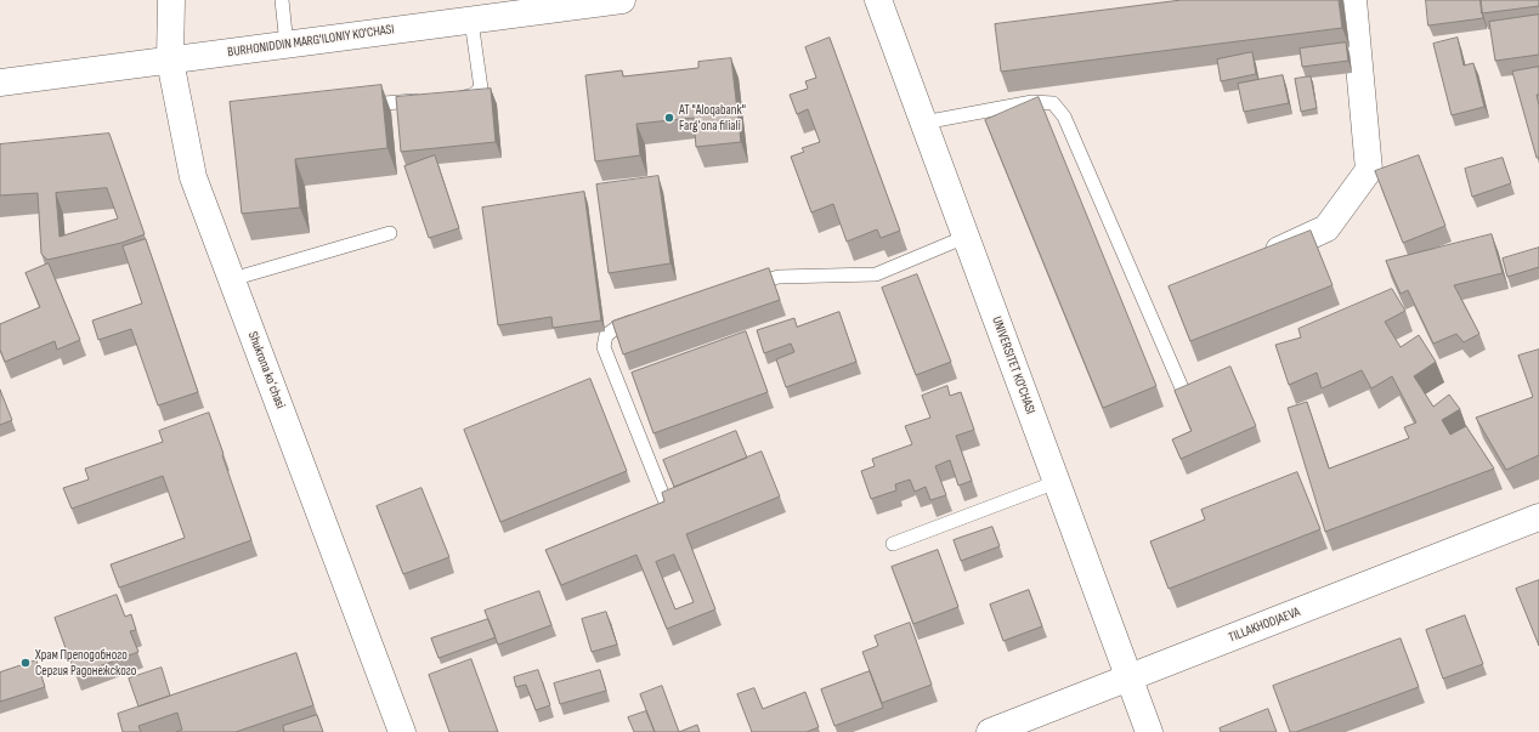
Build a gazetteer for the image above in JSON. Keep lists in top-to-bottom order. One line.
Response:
{"streets":{"street":["BURHONIDDIN MARG'ILONIY KO'CHASI","UNIVERSITET KO'CHASI","Shukrona koʻchasi","TILLAKHODJAEVA"]},"crossings":[["BURHONIDDIN MARG'ILONIY KO'CHASI","Shukrona koʻchasi"],["UNIVERSITET KO'CHASI","TILLAKHODJAEVA"]],"places":["AT \"Aloqabank\" Fargʻona filiali","Храм Преподобного Сергия Радонежского"]}
